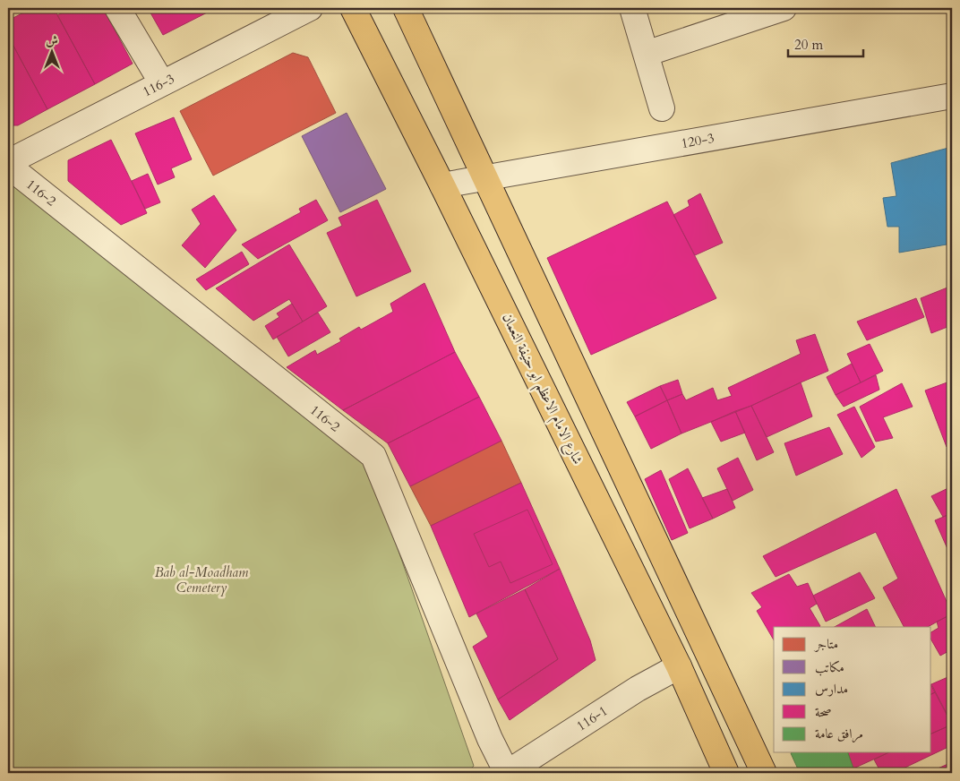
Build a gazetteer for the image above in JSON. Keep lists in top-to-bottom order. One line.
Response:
{"streets":{"main road":["شارع الامام الاعظم ابو حنيفة النعمان"],"street":["116-3","120-3","116-2","116-1"]},"crossings":[["120-3","شارع الامام الاعظم ابو حنيفة النعمان"],["116-2","116-1"],["شارع الامام الاعظم ابو حنيفة النعمان","116-1"]],"parks":["Bab al-Moadham Cemetery"],"legend":["متاجر","مكاتب","مدارس","صحة","مرافق عامة"],"scale_bar":"20 m","north":"top"}
